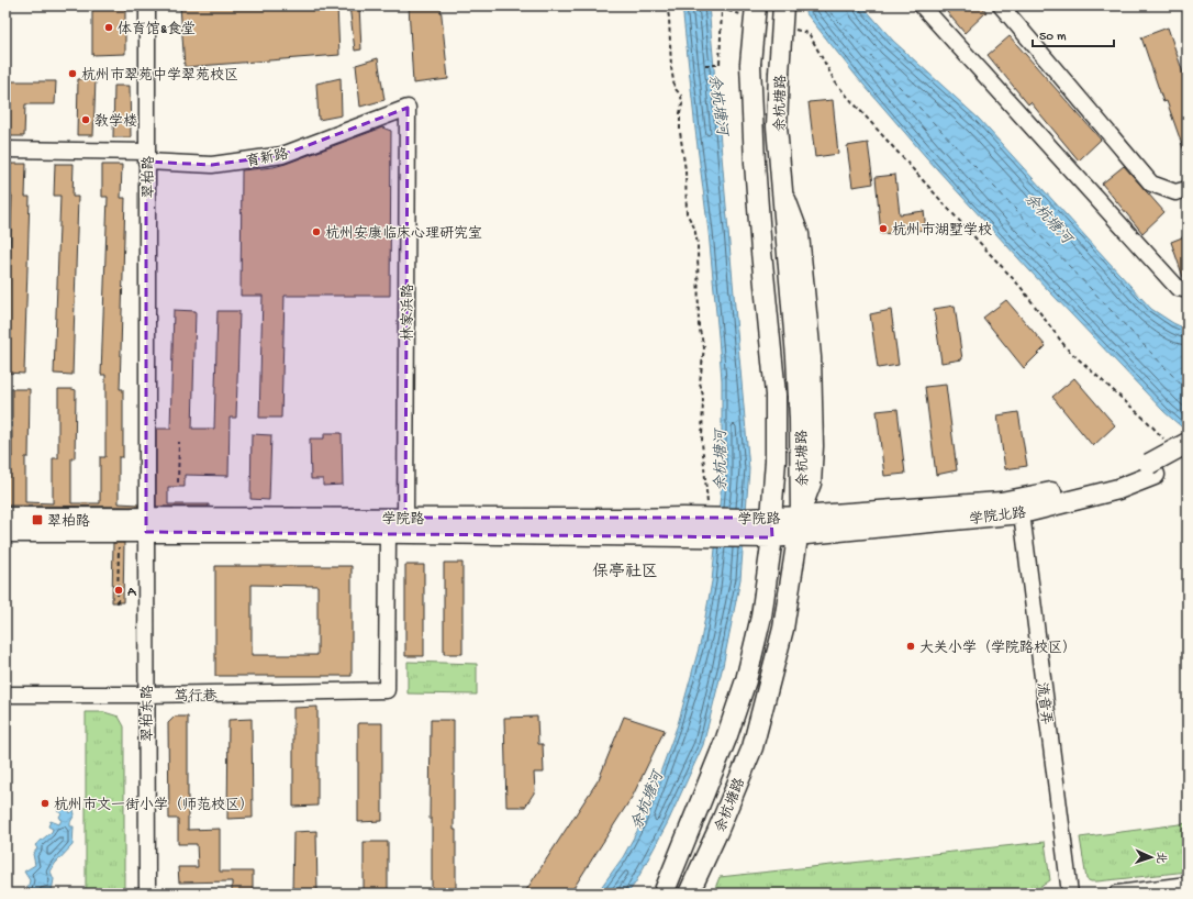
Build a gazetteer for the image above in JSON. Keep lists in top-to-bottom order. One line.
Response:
{"streets":{"main road":["余杭塘路","学院北路","学院路"],"street":["育新路","翠柏路","林家浜路","笃行巷","流音弄","翠柏东路"]},"crossings":[["余杭塘路","学院北路"],["余杭塘路","学院路"],["育新路","翠柏路"],["育新路","林家浜路"],["翠柏路","学院路"],["翠柏路","翠柏东路"],["林家浜路","学院路"],["学院北路","学院路"],["学院北路","流音弄"],["学院路","笃行巷"],["学院路","翠柏东路"],["笃行巷","翠柏东路"]],"districts":["保亭社区"],"water":["余杭塘河"],"places":{"other":["体育馆&食堂","杭州市翠苑中学翠苑校区","教学楼","杭州市湖墅学校","杭州安康临床心理研究室","A","大关小学（学院路校区）","杭州市文一街小学（师范校区）"],"transit":["翠柏路"]},"scale_bar":"50 m","north":"right"}
